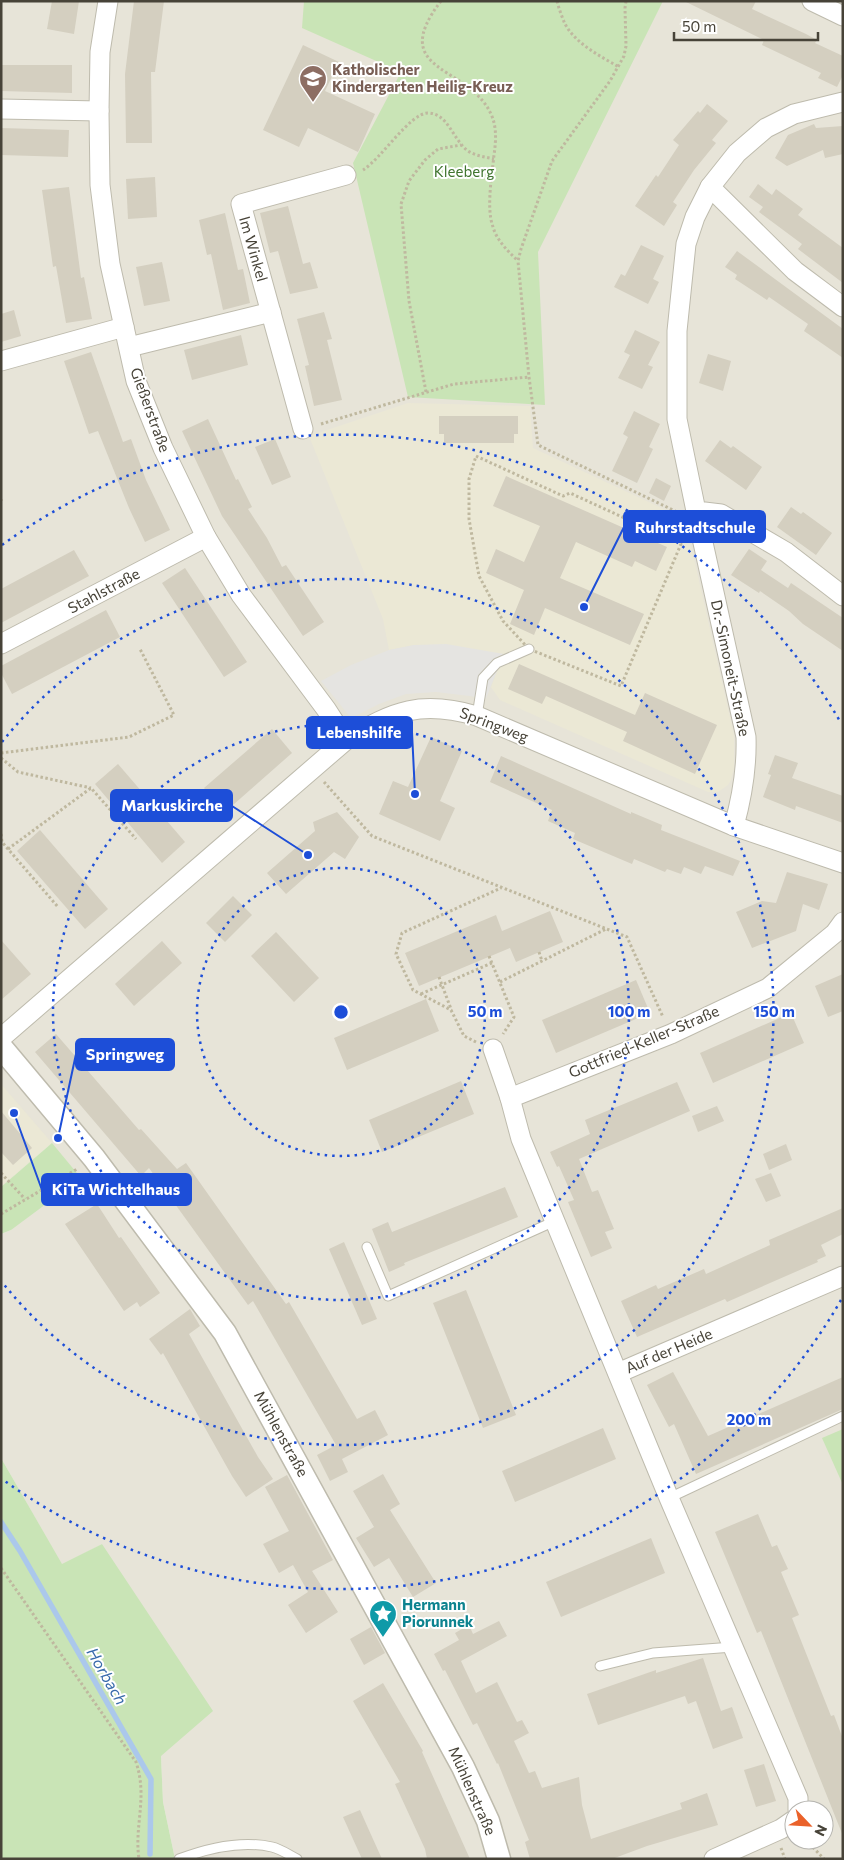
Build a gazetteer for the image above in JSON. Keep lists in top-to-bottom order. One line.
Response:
{"streets":{"street":["Im Winkel","Gießerstraße","Stahlstraße","Dr.-Simoneit-Straße","Springweg","Gottfried-Keller-Straße","Auf der Heide","Mühlenstraße"]},"crossings":[["Gießerstraße","Stahlstraße"],["Gießerstraße","Springweg"],["Dr.-Simoneit-Straße","Springweg"]],"water":["Horbach"],"parks":["Kleeberg"],"places":{"school or university":["Katholischer Kindergarten Heilig-Kreuz"],"other":["Ruhrstadtschule","Lebenshilfe","Markuskirche","KiTa Wichtelhaus","Springweg"],"place":["Hermann Piorunnek"]},"scale_bar":"50 m","north":"bottom right","rings":["50 m","100 m","150 m","200 m"]}
